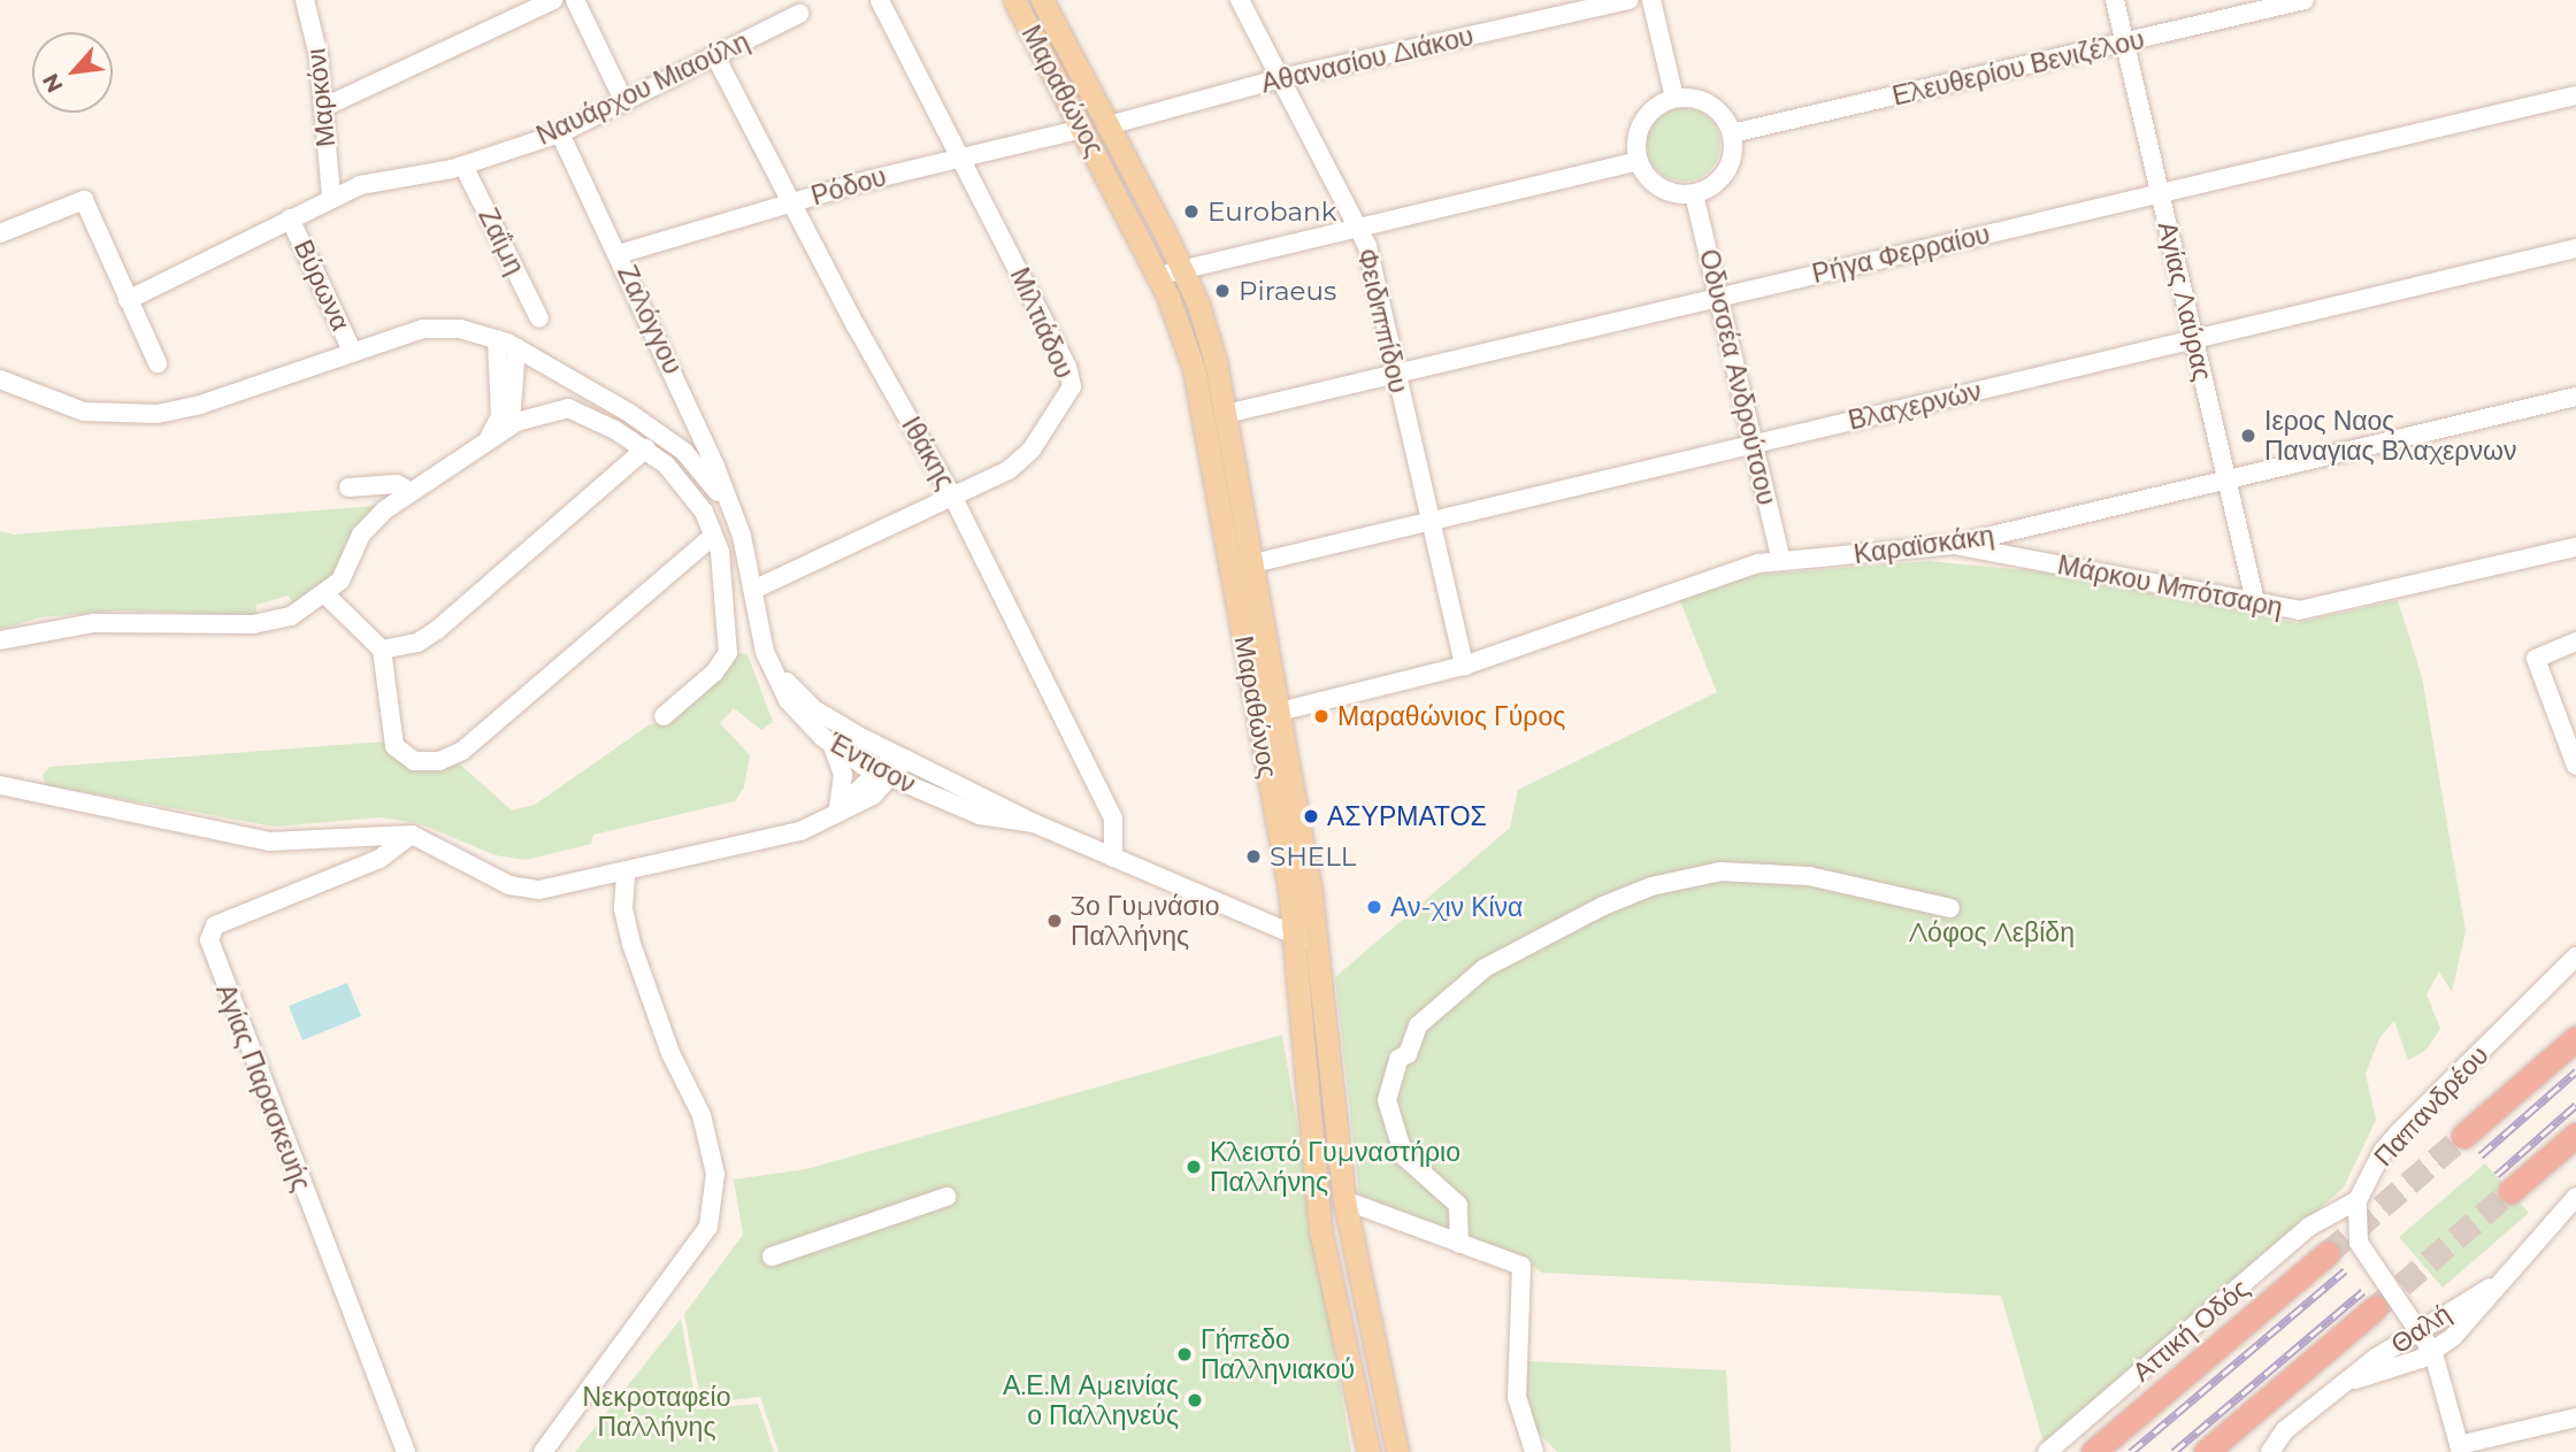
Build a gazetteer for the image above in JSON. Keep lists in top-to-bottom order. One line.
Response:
{"streets":{"highway":["Αττική Οδός"],"main road":["Μαραθώνος"],"street":["Αθανασίου Διάκου","Ελευθερίου Βενιζέλου","Ναυάρχου Μιαούλη","Μαρκόνι","Ρόδου","Ζαΐμη","Ρήγα Φερραίου","Βύρωνα","Αγίας Λαύρας","Ζαλόγγου","Φειδιππίδου","Μιλτιάδου","Οδυσσέα Ανδρούτσου","Βλαχερνών","Ιθάκης","Καραϊσκάκη","Μάρκου Μπότσαρη","Έντισον","Αγίας Παρασκευής","Παπανδρέου","Θαλή"]},"crossings":[["Αθανασίου Διάκου","Μαραθώνος"],["Αθανασίου Διάκου","Φειδιππίδου"],["Ελευθερίου Βενιζέλου","Αγίας Λαύρας"],["Ελευθερίου Βενιζέλου","Οδυσσέα Ανδρούτσου"],["Ναυάρχου Μιαούλη","Μαρκόνι"],["Ναυάρχου Μιαούλη","Ζαΐμη"],["Ναυάρχου Μιαούλη","Βύρωνα"],["Ναυάρχου Μιαούλη","Ζαλόγγου"],["Ναυάρχου Μιαούλη","Ιθάκης"],["Μαραθώνος","Ρόδου"],["Μαραθώνος","Ρήγα Φερραίου"],["Μαραθώνος","Βλαχερνών"],["Μαραθώνος","Καραϊσκάκη"],["Μαραθώνος","Έντισον"],["Ρόδου","Ζαλόγγου"],["Ρόδου","Μιλτιάδου"],["Ρόδου","Ιθάκης"],["Ρήγα Φερραίου","Αγίας Λαύρας"],["Ρήγα Φερραίου","Φειδιππίδου"],["Ρήγα Φερραίου","Οδυσσέα Ανδρούτσου"],["Αγίας Λαύρας","Βλαχερνών"],["Αγίας Λαύρας","Καραϊσκάκη"],["Αγίας Λαύρας","Μάρκου Μπότσαρη"],["Ζαλόγγου","Έντισον"],["Φειδιππίδου","Βλαχερνών"],["Φειδιππίδου","Καραϊσκάκη"],["Μιλτιάδου","Ιθάκης"],["Μιλτιάδου","Έντισον"],["Οδυσσέα Ανδρούτσου","Βλαχερνών"],["Οδυσσέα Ανδρούτσου","Καραϊσκάκη"],["Ιθάκης","Έντισον"],["Καραϊσκάκη","Μάρκου Μπότσαρη"],["Παπανδρέου","Θαλή"]],"parks":["Λόφος Λεβίδη","Νεκροταφείο Παλλήνης"],"places":["Eurobank","Piraeus","Ιερος Ναος Παναγιας Βλαχερνων","Μαραθώνιος Γύρος","ΑΣΥΡΜΑΤΟΣ","SHELL","Αν-χιν Κίνα","3ο Γυμνάσιο Παλλήνης","Κλειστό Γυμναστήριο Παλλήνης","Γήπεδο Παλληνιακού","Α.Ε.Μ Αμεινίας ο Παλληνεύς"],"north":"bottom left"}
